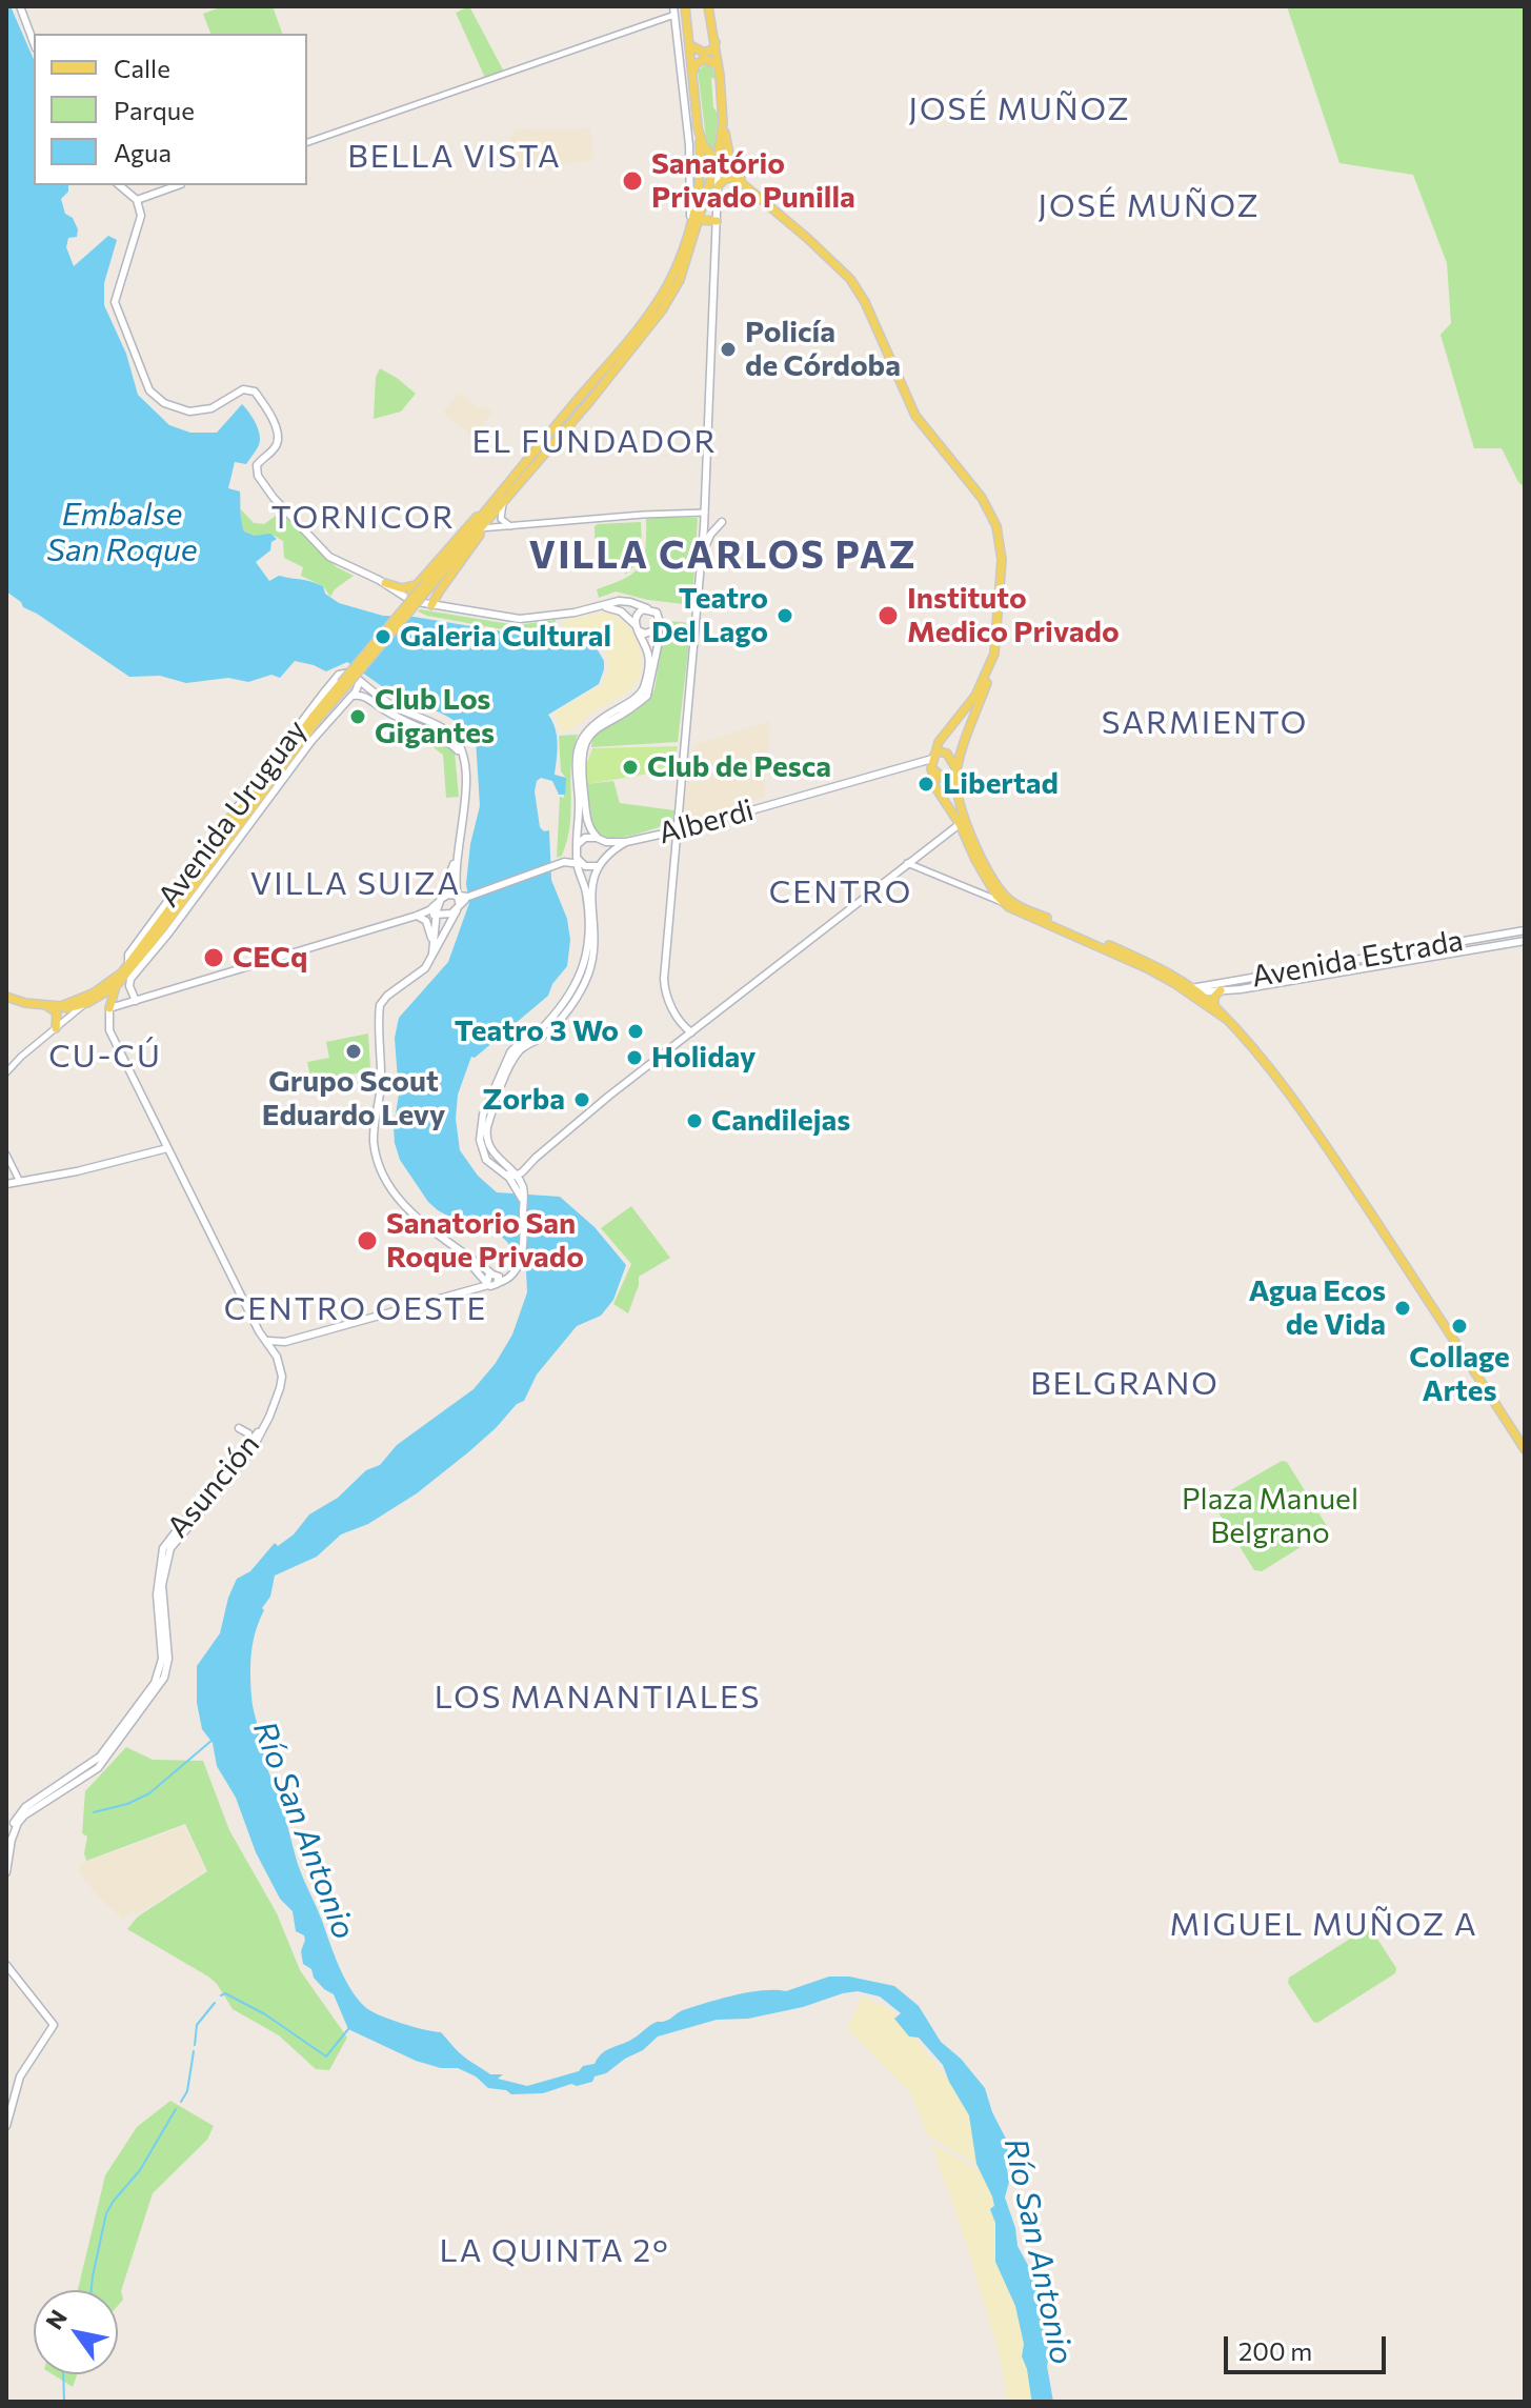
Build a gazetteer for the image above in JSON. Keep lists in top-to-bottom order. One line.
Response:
{"streets":{"main road":["Avenida Uruguay","Alberdi","Avenida Estrada","Asunción"]},"districts":["JOSÉ MUÑOZ","BELLA VISTA","JOSÉ MUÑOZ","EL FUNDADOR","TORNICOR","VILLA CARLOS PAZ","SARMIENTO","VILLA SUIZA","CENTRO","CU-CÚ","CENTRO OESTE","BELGRANO","LOS MANANTIALES","MIGUEL MUÑOZ A","LA QUINTA 2°"],"water":["Embalse San Roque","Río San Antonio"],"parks":["Plaza Manuel Belgrano"],"places":["Sanatório Privado Punilla","Policía de Córdoba","Teatro Del Lago","Instituto Medico Privado","Galeria Cultural","Club Los Gigantes","Club de Pesca","Libertad","CECq","Teatro 3 Wo","Grupo Scout Eduardo Levy","Holiday","Zorba","Candilejas","Sanatorio San Roque Privado","Agua Ecos de Vida","Collage Artes"],"legend":["Calle","Parque","Agua"],"scale_bar":"200 m","north":"top left"}
